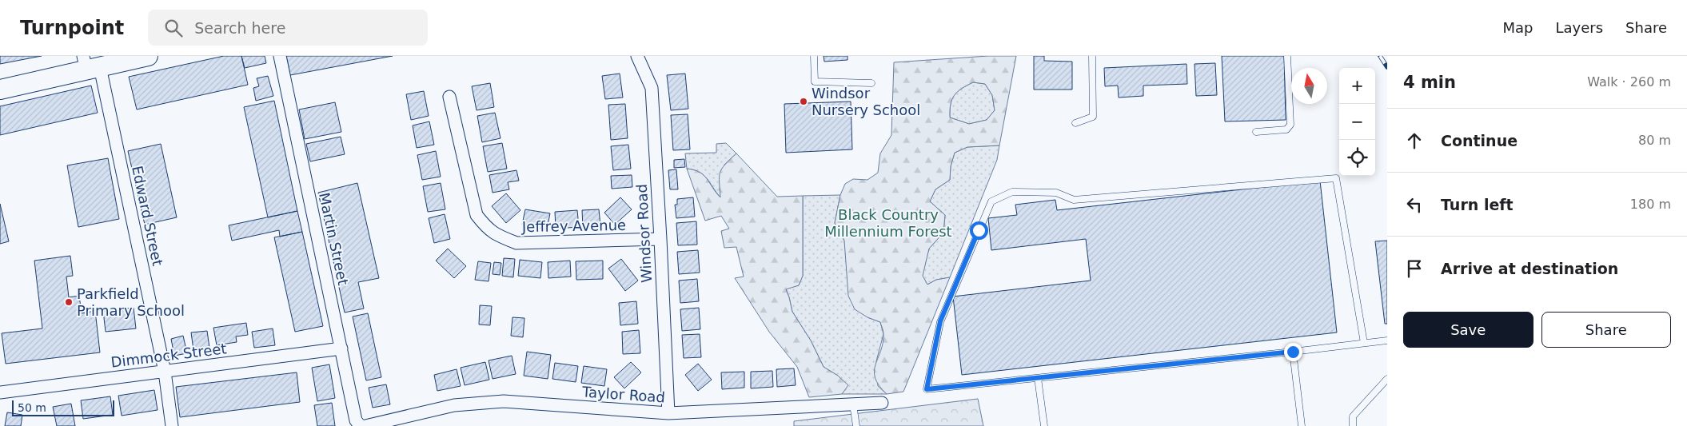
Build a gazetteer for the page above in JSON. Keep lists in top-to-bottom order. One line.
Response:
{"streets":{"street":["Edward Street","Jeffrey Avenue","Windsor Road","Martin Street","Dimmock Street","Taylor Road"]},"crossings":[["Edward Street","Dimmock Street"],["Jeffrey Avenue","Windsor Road"],["Windsor Road","Taylor Road"],["Martin Street","Dimmock Street"]],"parks":["Black Country Millennium Forest"],"places":["Windsor Nursery School","Parkfield Primary School"],"scale_bar":"50 m","north":"top","page":{"header":"Turnpoint","search":"Search here","nav":["Map","Layers","Share"],"heading":["4 min","Walk · 260 m"],"map_buttons":["+","−"],"list":[["Continue","80 m"],["Turn left","180 m"],"Arrive at destination"],"buttons":["Save","Share"],"scale":"50 m"}}
